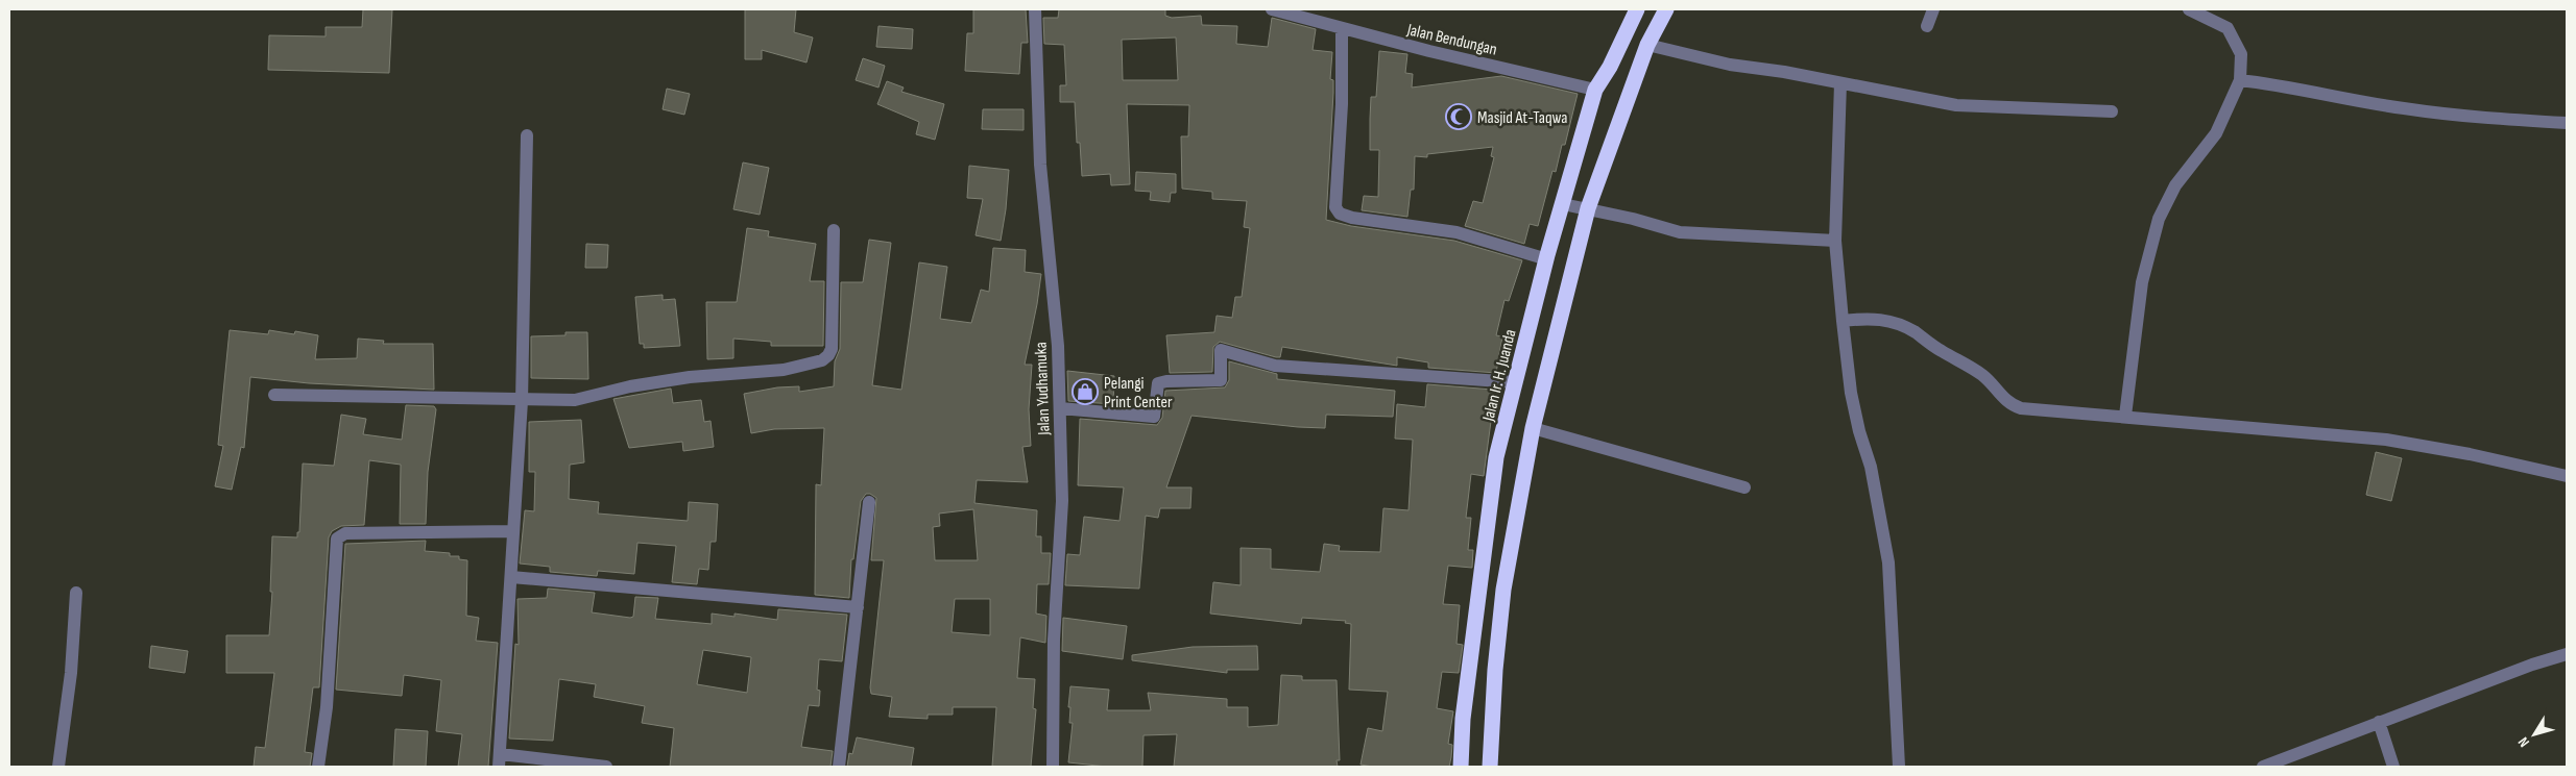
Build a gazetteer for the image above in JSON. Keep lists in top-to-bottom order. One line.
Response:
{"streets":{"highway":["Jalan Ir. H. Juanda"],"street":["Jalan Bendungan","Jalan Yudhamuka"]},"crossings":[["Jalan Bendungan","Jalan Ir. H. Juanda"]],"places":{"mosque":["Masjid At-Taqwa"],"shop":["Pelangi Print Center"]},"north":"bottom left"}
